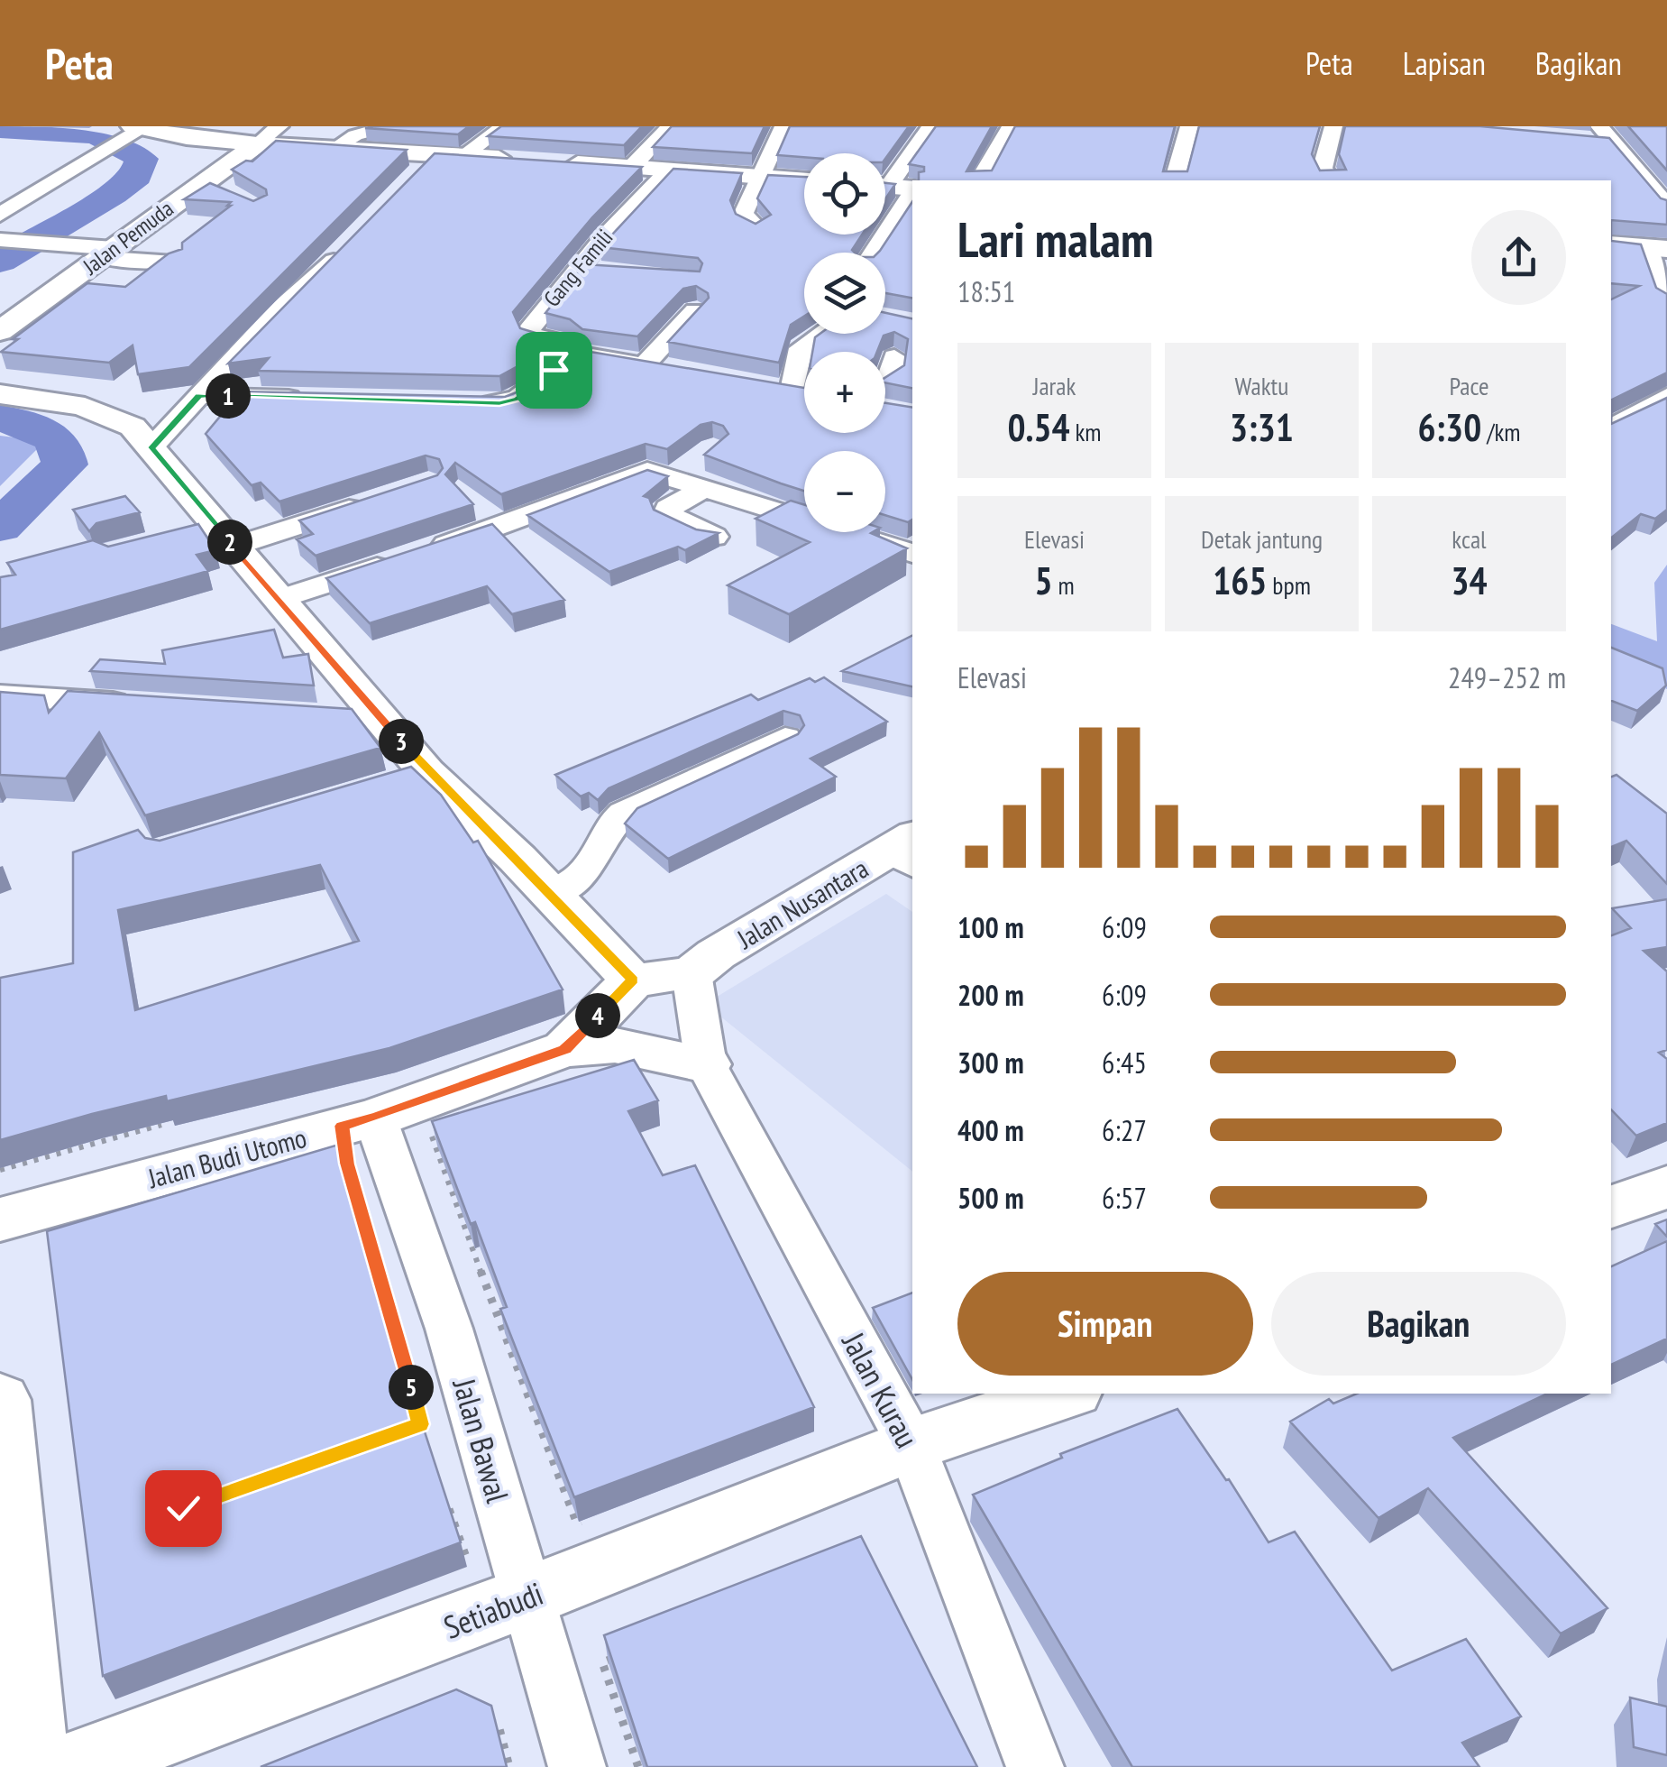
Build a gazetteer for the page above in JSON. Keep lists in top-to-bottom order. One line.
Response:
{"streets":{"main road":["Jalan Pemuda","Jalan Nusantara","Jalan Budi Utomo","Setiabudi"],"street":["Gang Famili","Jalan Kurau","Jalan Bawal"]},"crossings":[["Jalan Nusantara","Jalan Kurau"],["Jalan Budi Utomo","Jalan Bawal"],["Jalan Kurau","Setiabudi"],["Jalan Bawal","Setiabudi"]],"page":{"header":"Peta","nav":["Peta","Lapisan","Bagikan"],"map_buttons":["+","−"],"heading":["Lari malam","18:51"],"stats":[["Jarak","0.54 km"],["Waktu","3:31"],["Pace","6:30 /km"],["Elevasi","5 m"],["Detak jantung","165 bpm"],["kcal","34"]],"pins":["1","2","3","4","5"],"chart":["Elevasi","249–252 m"],"list":[{"name":"100 m","note":"6:09"},{"name":"200 m","note":"6:09"},{"name":"300 m","note":"6:45"},{"name":"400 m","note":"6:27"},{"name":"500 m","note":"6:57"}],"buttons":["Simpan","Bagikan"]}}
